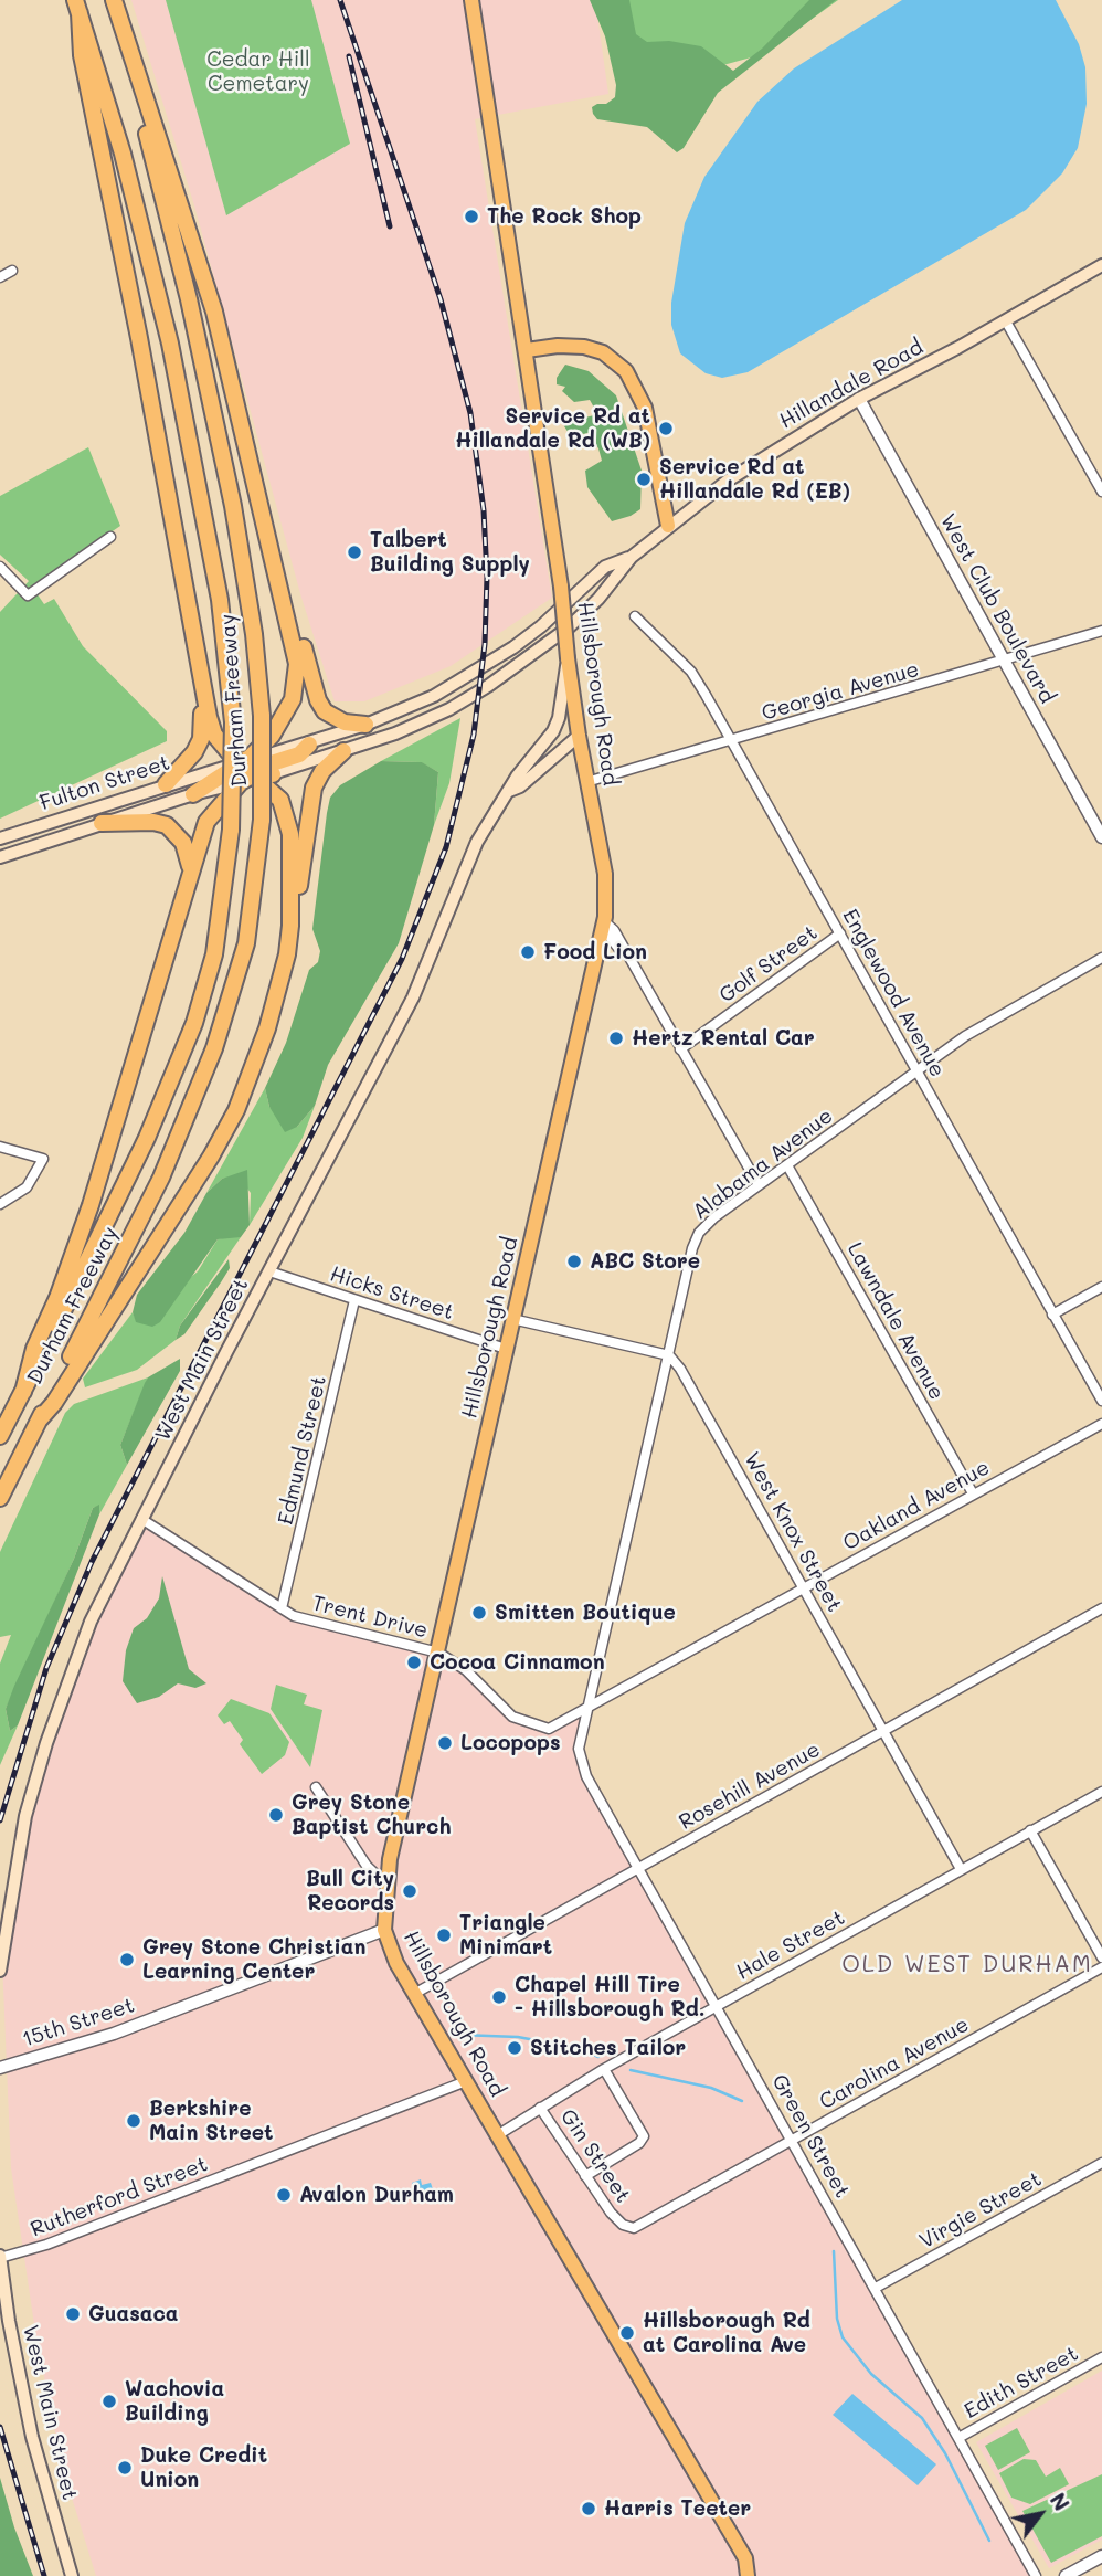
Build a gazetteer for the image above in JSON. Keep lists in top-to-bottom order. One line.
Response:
{"streets":{"highway":["Durham Freeway"],"main road":["Hillandale Road","Hillsborough Road","Fulton Street","West Main Street"],"street":["West Club Boulevard","Georgia Avenue","Golf Street","Englewood Avenue","Alabama Avenue","Hicks Street","Lawndale Avenue","Edmund Street","Oakland Avenue","West Knox Street","Trent Drive","Rosehill Avenue","Hale Street","15th Street","Carolina Avenue","Green Street","Gin Street","Rutherford Street","Virgie Street","Edith Street"]},"crossings":[["Hillandale Road","West Club Boulevard"],["Hillandale Road","Fulton Street"],["West Club Boulevard","Georgia Avenue"],["Georgia Avenue","Hillsborough Road"],["Georgia Avenue","Englewood Avenue"],["Hillsborough Road","Hicks Street"],["Hillsborough Road","West Main Street"],["Hillsborough Road","Trent Drive"],["Hillsborough Road","Rosehill Avenue"],["Hillsborough Road","Hale Street"],["Hillsborough Road","15th Street"],["Hillsborough Road","Rutherford Street"],["Golf Street","Englewood Avenue"],["Englewood Avenue","Alabama Avenue"],["Alabama Avenue","Lawndale Avenue"],["Alabama Avenue","Oakland Avenue"],["Alabama Avenue","West Knox Street"],["Alabama Avenue","Trent Drive"],["Alabama Avenue","Green Street"],["Hicks Street","West Main Street"],["Hicks Street","Edmund Street"],["Lawndale Avenue","Oakland Avenue"],["West Main Street","Trent Drive"],["West Main Street","Rutherford Street"],["Edmund Street","Trent Drive"],["Oakland Avenue","West Knox Street"],["Oakland Avenue","Trent Drive"],["Oakland Avenue","Green Street"],["West Knox Street","Rosehill Avenue"],["West Knox Street","Hale Street"],["Trent Drive","Green Street"],["Rosehill Avenue","Green Street"],["Hale Street","Green Street"],["Hale Street","Gin Street"],["Carolina Avenue","Green Street"],["Carolina Avenue","Gin Street"],["Green Street","Virgie Street"],["Green Street","Edith Street"]],"districts":["OLD WEST DURHAM"],"parks":["Cedar Hill Cemetary"],"places":["The Rock Shop","Service Rd at Hillandale Rd (WB)","Service Rd at Hillandale Rd (EB)","Talbert Building Supply","Food Lion","Hertz Rental Car","ABC Store","Smitten Boutique","Cocoa Cinnamon","Locopops","Grey Stone Baptist Church","Bull City Records","Triangle Minimart","Grey Stone Christian Learning Center","Chapel Hill Tire - Hillsborough Rd.","Stitches Tailor","Berkshire Main Street","Avalon Durham","Guasaca","Hillsborough Rd at Carolina Ave","Wachovia Building","Duke Credit Union","Harris Teeter"],"north":"top right"}
